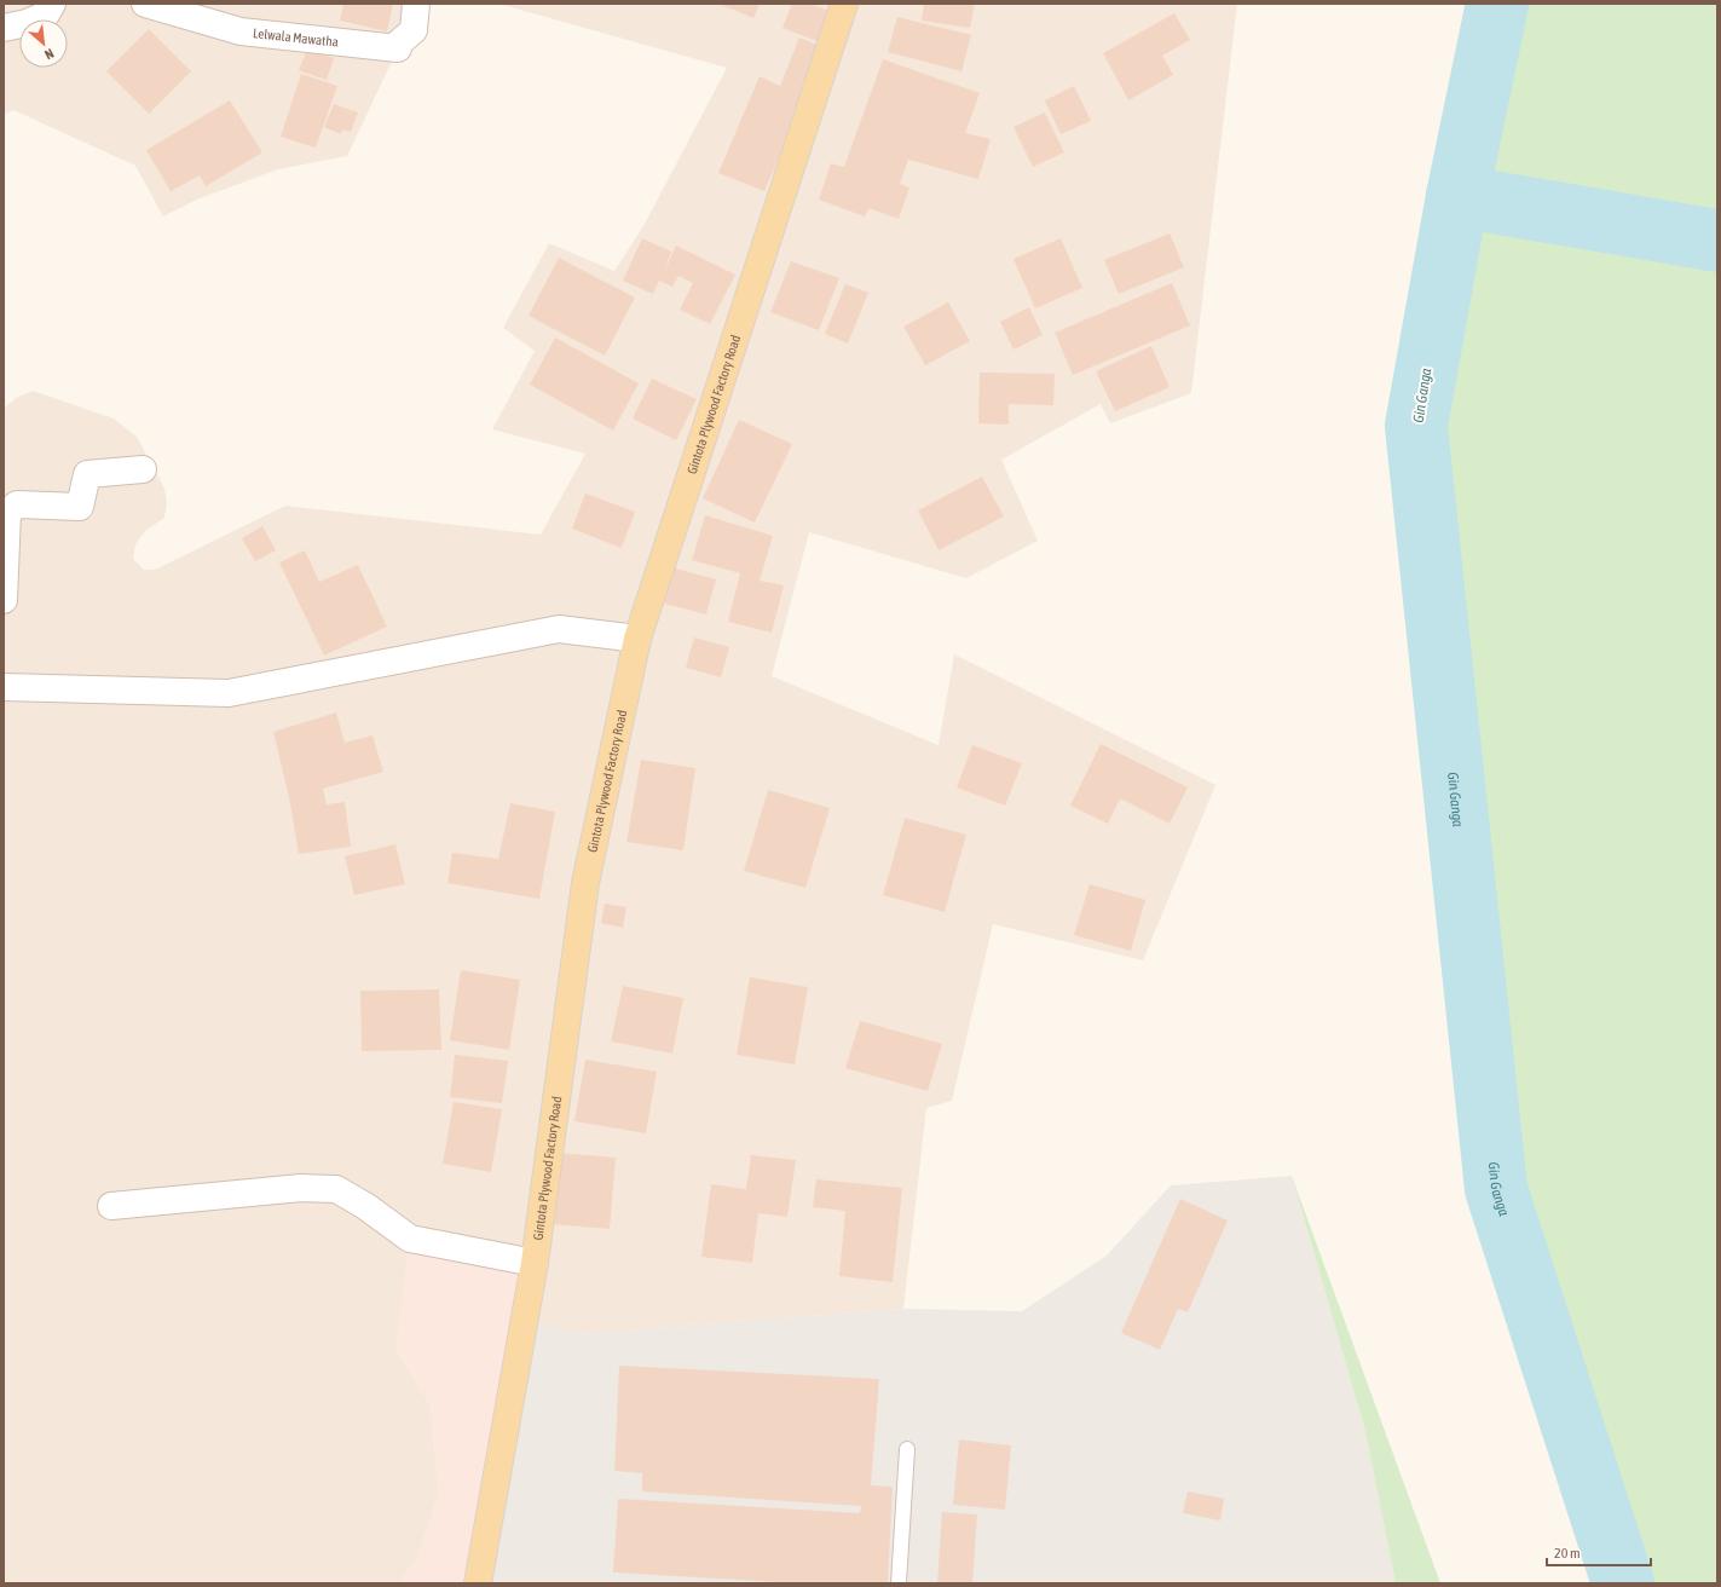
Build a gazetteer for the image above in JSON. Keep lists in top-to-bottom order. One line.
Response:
{"streets":{"main road":["Gintota Plywood Factory Road"],"street":["Lelwala Mawatha"]},"water":["Gin Ganga"],"scale_bar":"20 m","north":"bottom right"}
